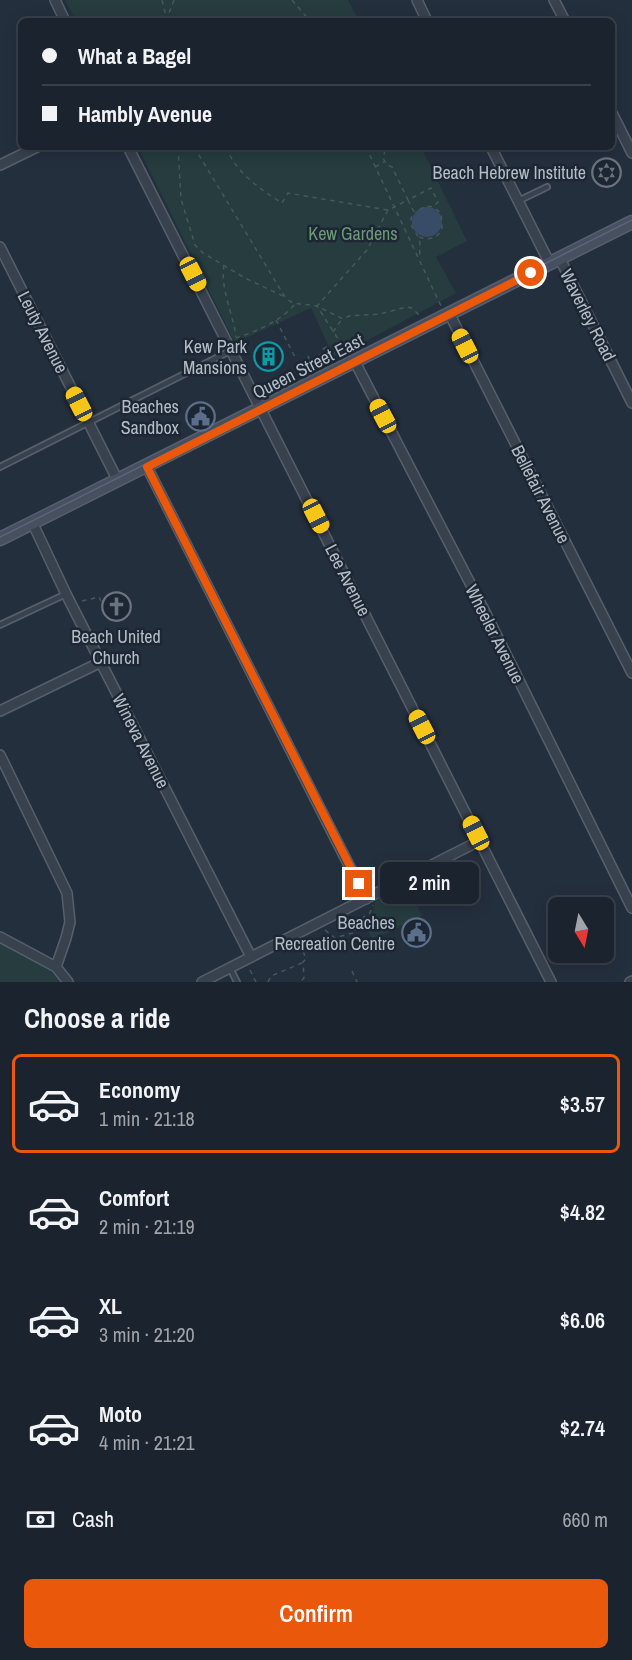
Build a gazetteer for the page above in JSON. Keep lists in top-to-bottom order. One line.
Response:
{"streets":{"main road":["Queen Street East"],"street":["Waverley Road","Leuty Avenue","Bellefair Avenue","Lee Avenue","Wheeler Avenue","Wineva Avenue"]},"crossings":[["Waverley Road","Queen Street East"],["Leuty Avenue","Queen Street East"],["Queen Street East","Bellefair Avenue"],["Queen Street East","Lee Avenue"],["Queen Street East","Wheeler Avenue"],["Queen Street East","Wineva Avenue"]],"parks":["Kew Gardens"],"places":{"synagogue":["Beach Hebrew Institute"],"building":["Kew Park Mansions"],"public building":["Beaches Sandbox","Beaches Recreation Centre"],"church":["Beach United Church"]},"north":"bottom","page":{"banner":["What a Bagel","Hambly Avenue"],"bubble":"2 min","heading":"Choose a ride","list":[{"name":"Economy","note":"1 min · 21:18","value":"$3.57"},{"name":"Comfort","note":"2 min · 21:19","value":"$4.82"},{"name":"XL","note":"3 min · 21:20","value":"$6.06"},{"name":"Moto","note":"4 min · 21:21","value":"$2.74"}],"pay":["Cash","660 m"],"buttons":"Confirm"}}
